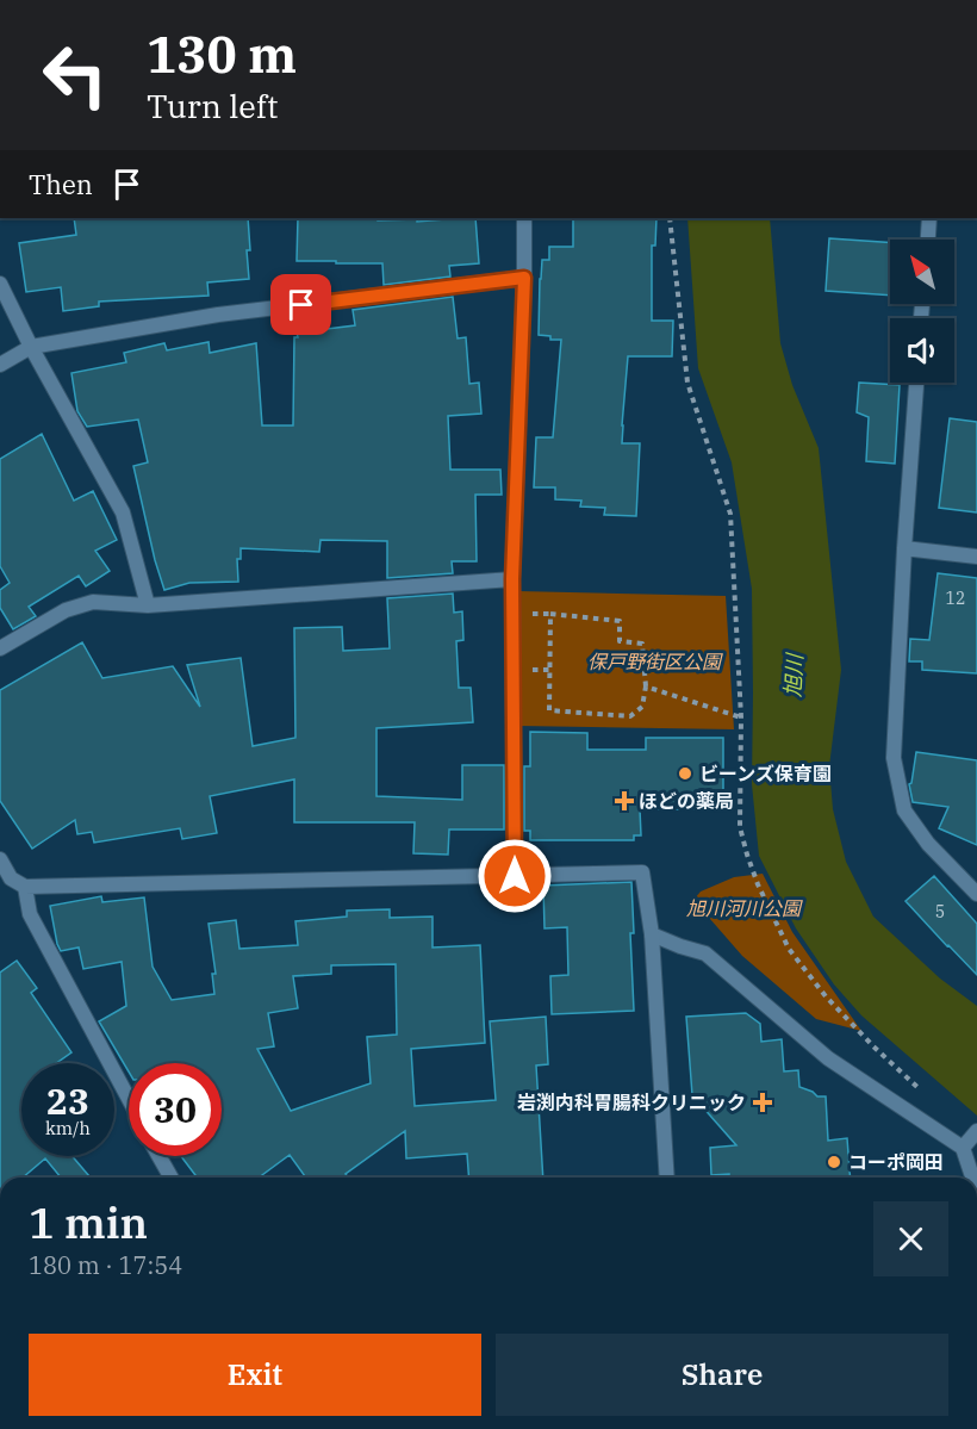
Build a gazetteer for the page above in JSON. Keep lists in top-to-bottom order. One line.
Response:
{"water":["旭川"],"parks":["保戸野街区公園","旭川河川公園"],"places":{"other":["ビーンズ保育園","コーポ岡田"],"health":["ほどの薬局","岩渕内科胃腸科クリニック"]},"house_numbers":["12","5"],"north":"top left","page":{"turn":["130 m","Turn left"],"then":"Then","speed":"23 km/h","limit":"30","heading":["1 min","180 m · 17:54"],"buttons":["Exit","Share"]}}
